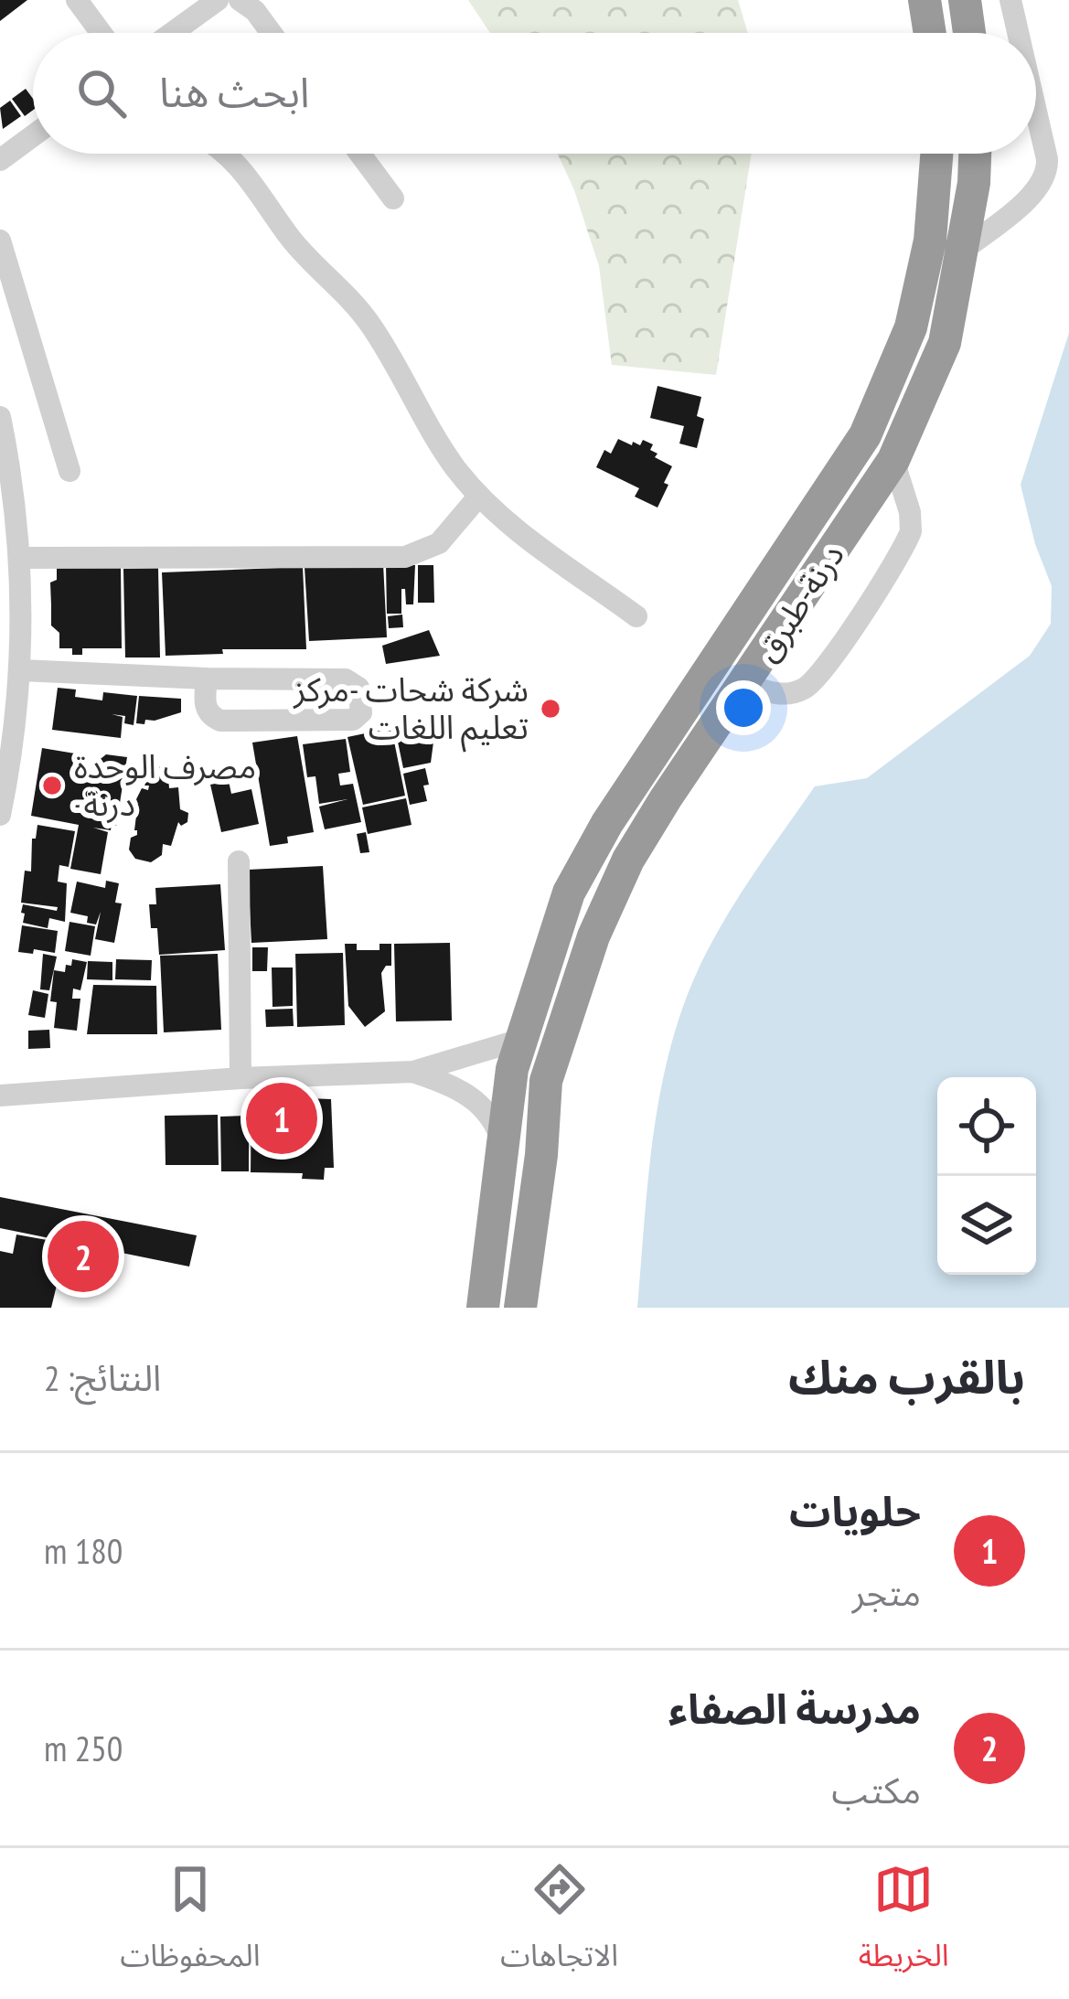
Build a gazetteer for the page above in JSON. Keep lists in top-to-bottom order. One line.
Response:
{"streets":{"highway":["درنة-طبرق"]},"places":["شركة شحات -مركز تعليم اللغات","مصرف الوحدة -درنة"],"page":{"search":"ابحث هنا","pins":["1","2"],"heading":["بالقرب منك","النتائج: 2"],"list":[{"mark":"1","name":"حلويات","note":"متجر","value":"180 m"},{"mark":"2","name":"مدرسة الصفاء","note":"مكتب","value":"250 m"}],"nav":["الخريطة","الاتجاهات","المحفوظات"]}}
